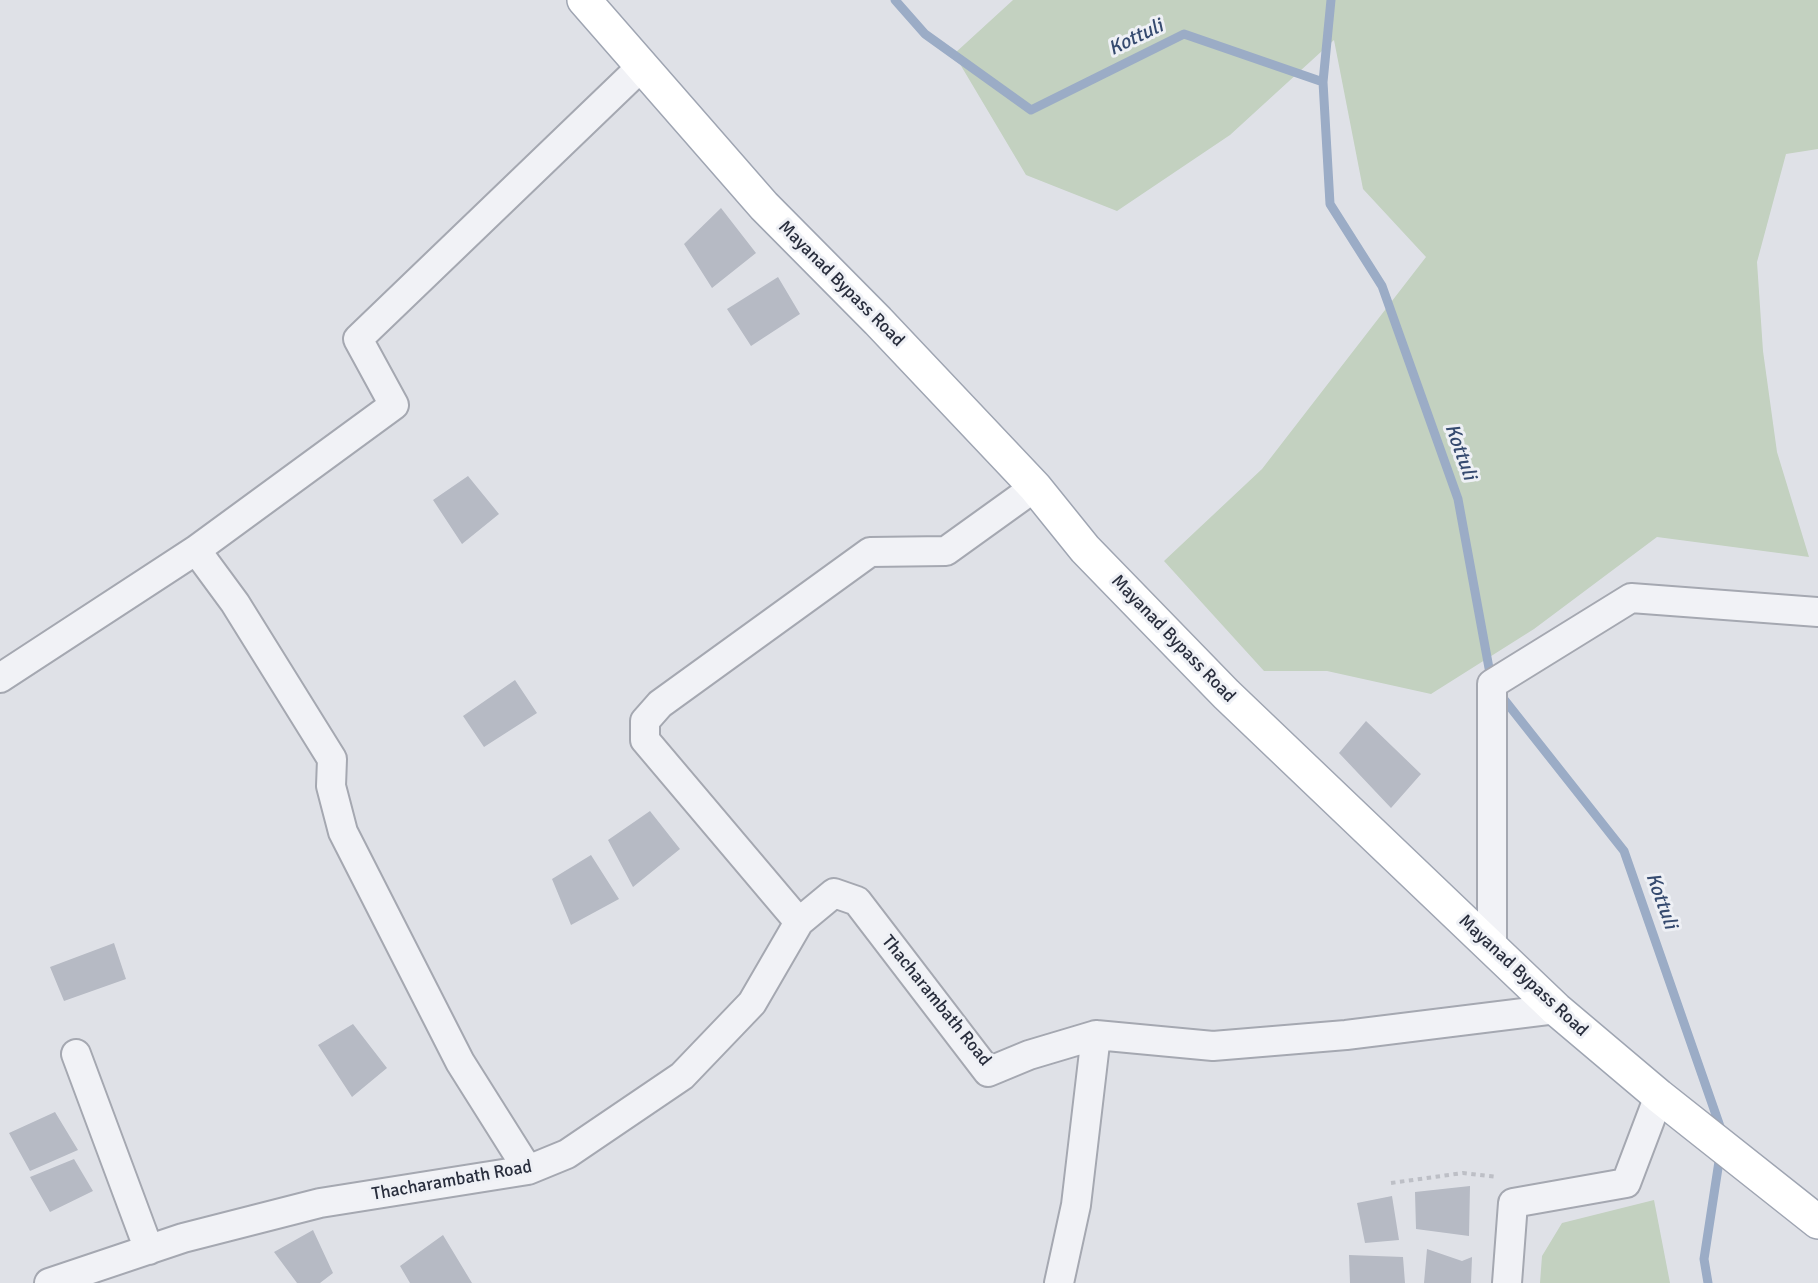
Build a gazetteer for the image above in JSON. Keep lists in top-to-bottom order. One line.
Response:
{"streets":{"main road":["Mayanad Bypass Road"],"street":["Thacharambath Road"]},"water":["Kottuli"]}
